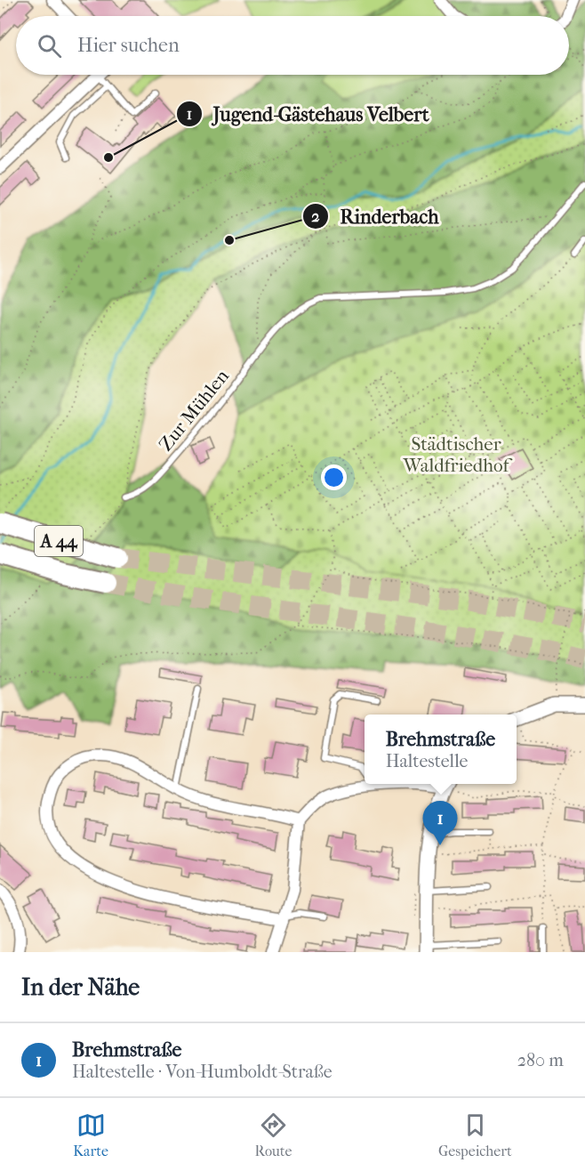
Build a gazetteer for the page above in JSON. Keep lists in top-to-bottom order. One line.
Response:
{"streets":{"highway":["A 44"],"lane":["Zur Mühlen"]},"parks":["Städtischer Waldfriedhof"],"places":["Jugend-Gästehaus Velbert","Rinderbach"],"page":{"search":"Hier suchen","popup":["Brehmstraße","Haltestelle"],"pins":"1","heading":"In der Nähe","list":[{"mark":"1","name":"Brehmstraße","note":"Haltestelle · Von-Humboldt-Straße","value":"280 m"}],"nav":["Karte","Route","Gespeichert"]}}
